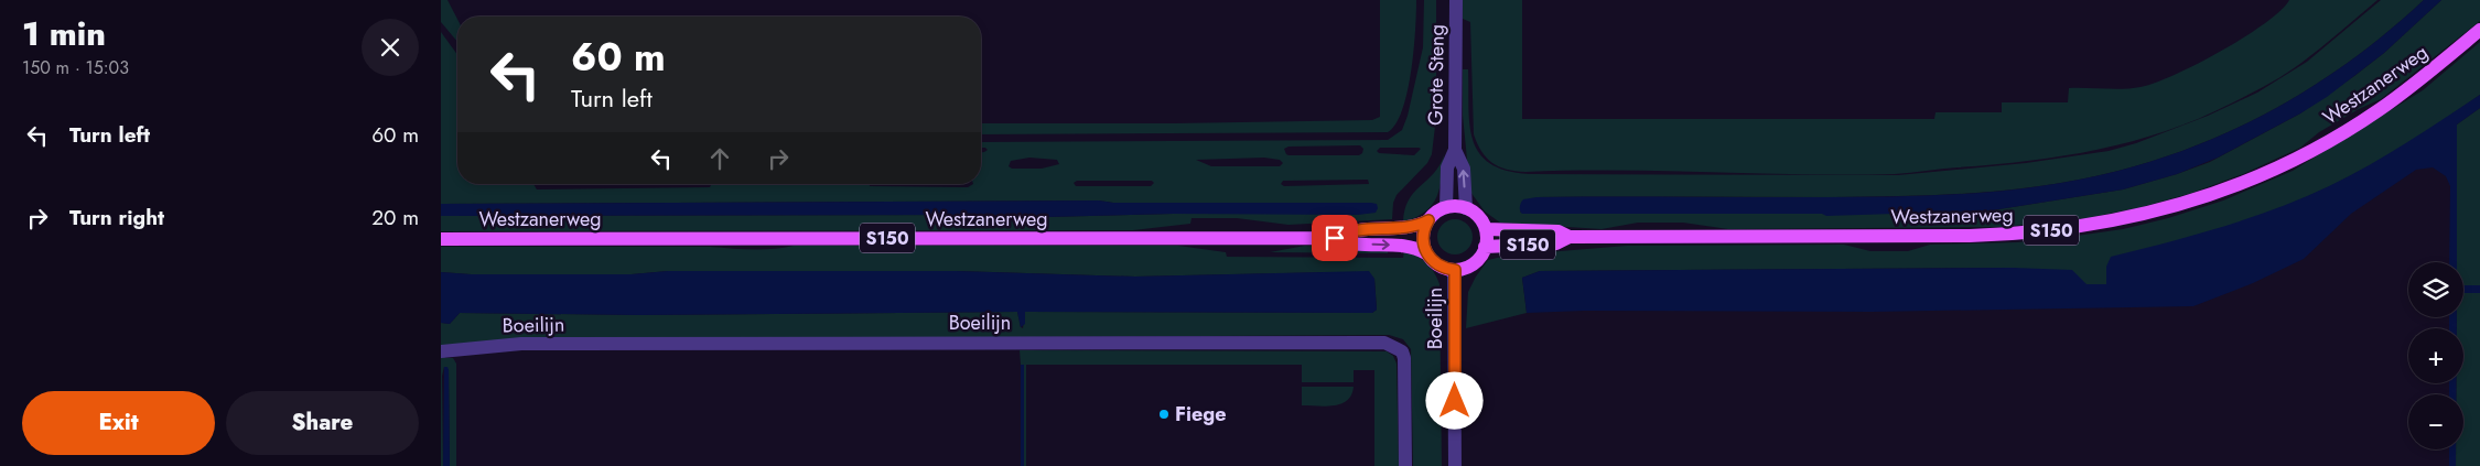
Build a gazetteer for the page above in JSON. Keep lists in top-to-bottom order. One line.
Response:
{"streets":{"main road":["Westzanerweg","S150"],"street":["Grote Steng","Boeilijn"]},"crossings":[["Grote Steng","Westzanerweg"],["Grote Steng","S150"],["Grote Steng","Boeilijn"],["Westzanerweg","S150"],["Westzanerweg","Boeilijn"],["S150","Boeilijn"]],"places":["Fiege"],"page":{"heading":["1 min","150 m · 15:03"],"turn":["60 m","Turn left"],"list":[{"name":"Turn left","value":"60 m"},{"name":"Turn right","value":"20 m"}],"map_buttons":["+","−"],"buttons":["Exit","Share"]}}
